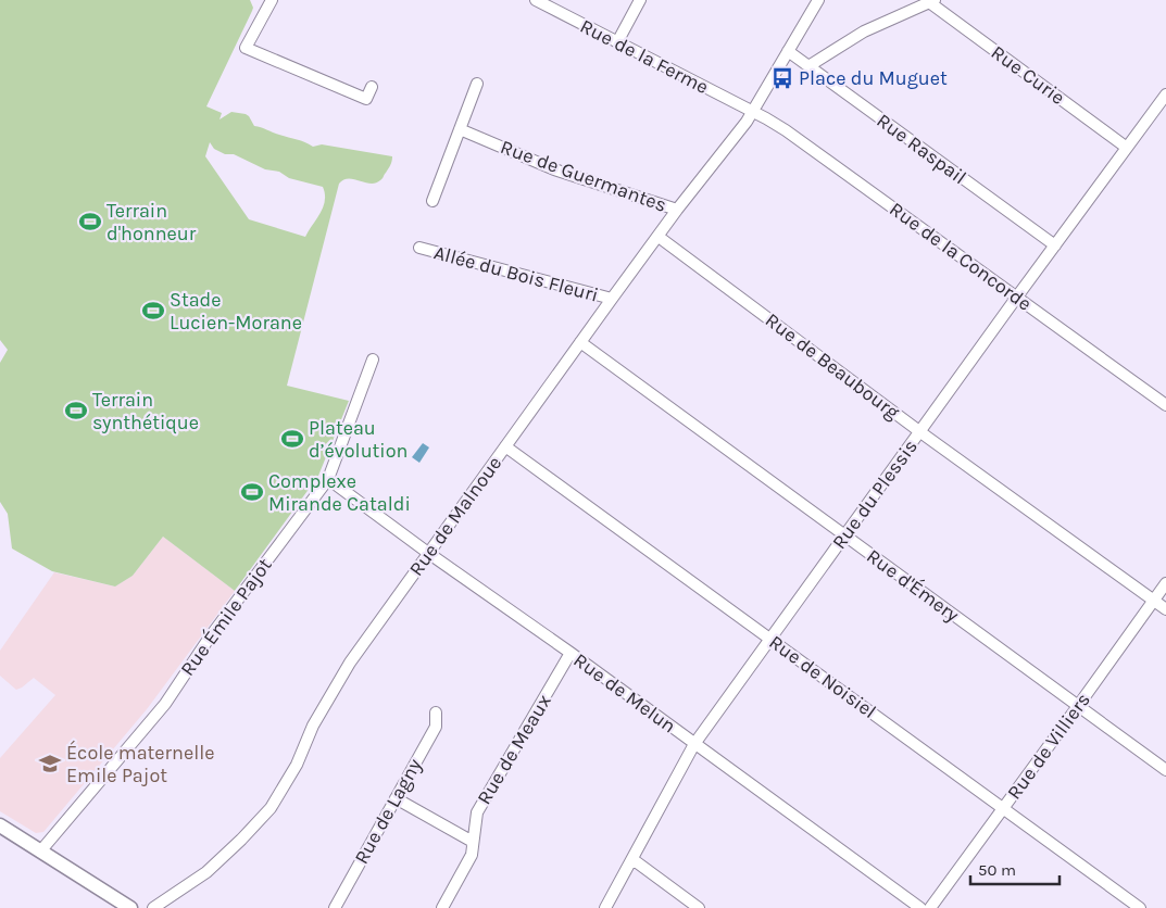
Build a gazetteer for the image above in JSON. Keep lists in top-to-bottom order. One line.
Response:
{"streets":{"street":["Rue de la Ferme","Rue Curie","Rue Raspail","Rue de Guermantes","Rue de la Concorde","Allée du Bois Fleuri","Rue de Beaubourg","Rue du Plessis","Rue de Malnoue","Rue d'Émery","Rue Émile Pajot","Rue de Noisiel","Rue de Melun","Rue de Villiers","Rue de Meaux","Rue de Lagny"]},"crossings":[["Rue de la Ferme","Rue de la Concorde"],["Rue de la Ferme","Rue de Malnoue"],["Rue Curie","Rue du Plessis"],["Rue Raspail","Rue du Plessis"],["Rue Raspail","Rue de Malnoue"],["Rue de Guermantes","Rue de Malnoue"],["Rue de la Concorde","Rue du Plessis"],["Rue de la Concorde","Rue de Malnoue"],["Allée du Bois Fleuri","Rue de Malnoue"],["Rue de Beaubourg","Rue du Plessis"],["Rue de Beaubourg","Rue de Malnoue"],["Rue de Beaubourg","Rue de Villiers"],["Rue du Plessis","Rue d'Émery"],["Rue du Plessis","Rue de Noisiel"],["Rue du Plessis","Rue de Melun"],["Rue de Malnoue","Rue d'Émery"],["Rue de Malnoue","Rue de Noisiel"],["Rue de Malnoue","Rue de Melun"],["Rue d'Émery","Rue de Villiers"],["Rue Émile Pajot","Rue de Melun"],["Rue de Noisiel","Rue de Villiers"],["Rue de Melun","Rue de Meaux"]],"places":{"bus stop":["Place du Muguet"],"sports":["Terrain d'honneur","Stade Lucien-Morane","Terrain synthétique","Plateau d’évolution","Complexe Mirande Cataldi"],"school or university":["École maternelle Emile Pajot"]},"scale_bar":"50 m"}
